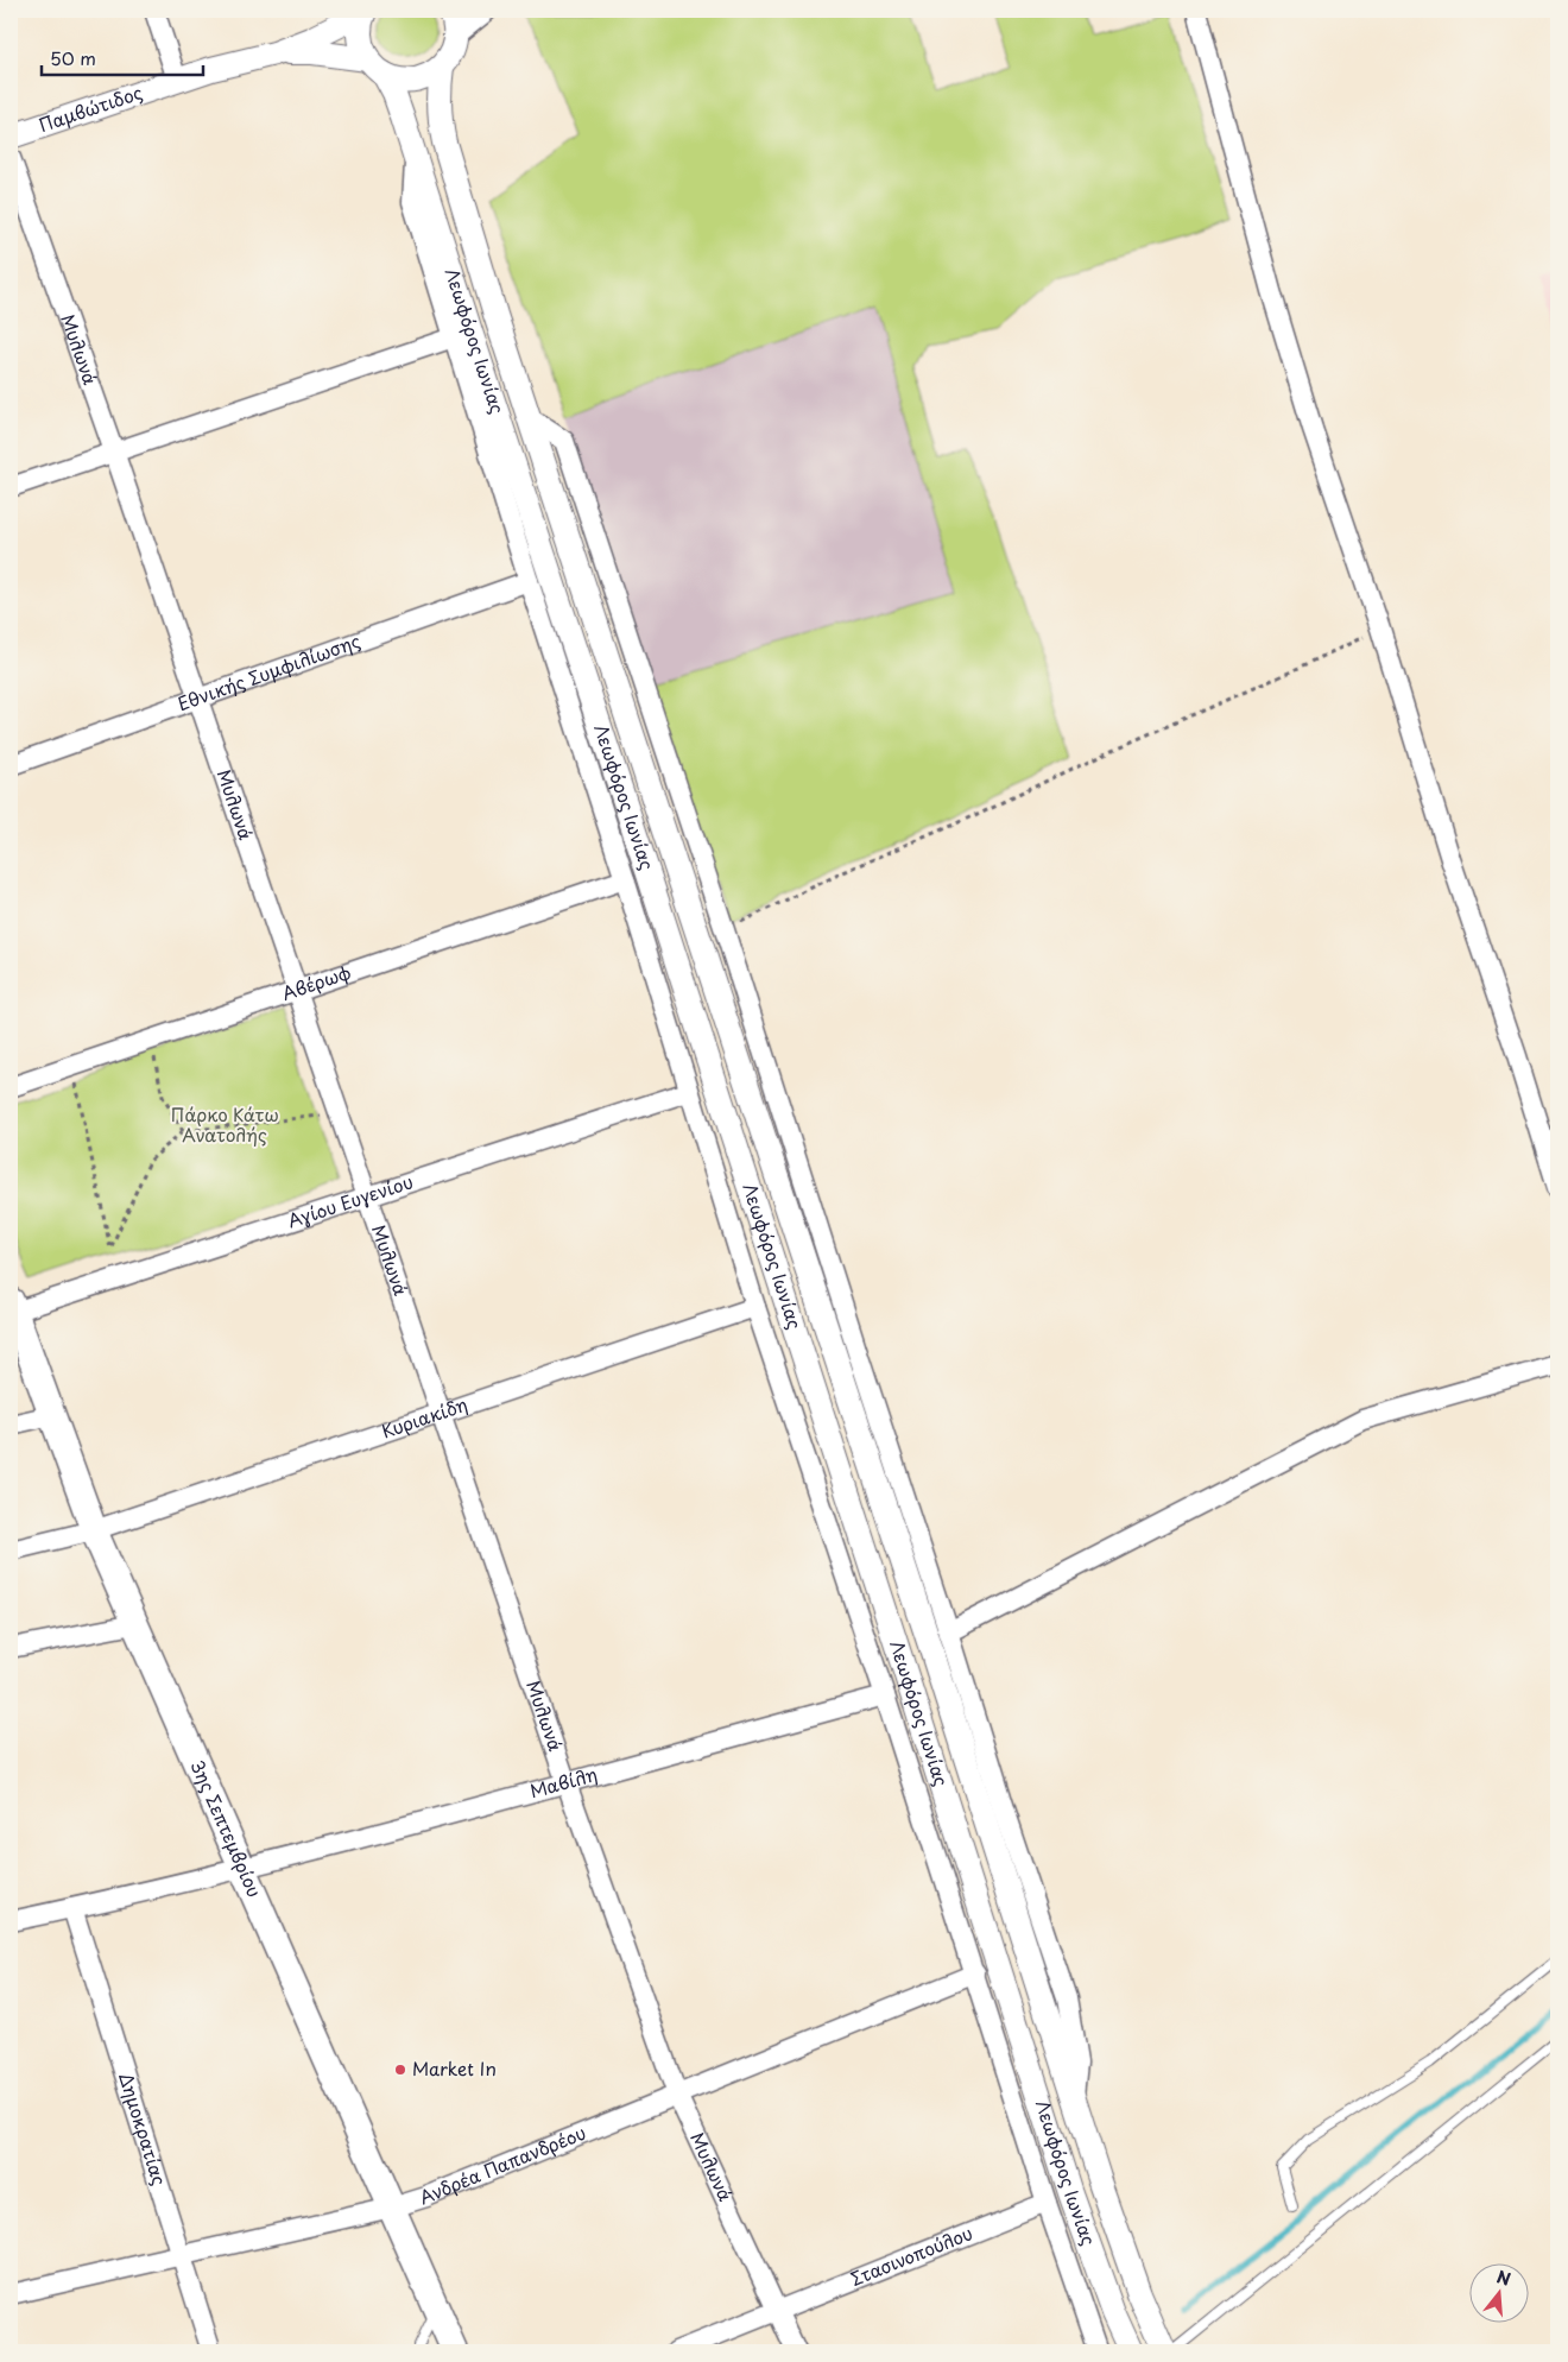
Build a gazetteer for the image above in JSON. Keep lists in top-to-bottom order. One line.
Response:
{"streets":{"main road":["3ης Σεπτεμβρίου"],"street":["Παμβώτιδος","Λεωφόρος Ιωνίας","Μυλωνά","Εθνικής Συμφιλίωσης","Αβέρωφ","Αγίου Ευγενίου","Κυριακίδη","Μαβίλη","Δημοκρατίας","Ανδρέα Παπανδρέου","Στασινοπούλου"]},"crossings":[["Παμβώτιδος","Λεωφόρος Ιωνίας"],["Λεωφόρος Ιωνίας","Εθνικής Συμφιλίωσης"],["Λεωφόρος Ιωνίας","Αβέρωφ"],["Λεωφόρος Ιωνίας","Αγίου Ευγενίου"],["Λεωφόρος Ιωνίας","Κυριακίδη"],["Λεωφόρος Ιωνίας","Μαβίλη"],["Λεωφόρος Ιωνίας","Ανδρέα Παπανδρέου"],["Λεωφόρος Ιωνίας","Στασινοπούλου"],["Μυλωνά","Εθνικής Συμφιλίωσης"],["Μυλωνά","Αβέρωφ"],["Μυλωνά","Αγίου Ευγενίου"],["Μυλωνά","Κυριακίδη"],["Μυλωνά","Μαβίλη"],["Μυλωνά","Ανδρέα Παπανδρέου"],["Μυλωνά","Στασινοπούλου"],["Αγίου Ευγενίου","3ης Σεπτεμβρίου"],["Κυριακίδη","3ης Σεπτεμβρίου"],["Μαβίλη","3ης Σεπτεμβρίου"],["Μαβίλη","Δημοκρατίας"],["3ης Σεπτεμβρίου","Ανδρέα Παπανδρέου"],["Δημοκρατίας","Ανδρέα Παπανδρέου"]],"parks":["Πάρκο Κάτω Ανατολής"],"places":["Market In"],"scale_bar":"50 m","north":"top"}
